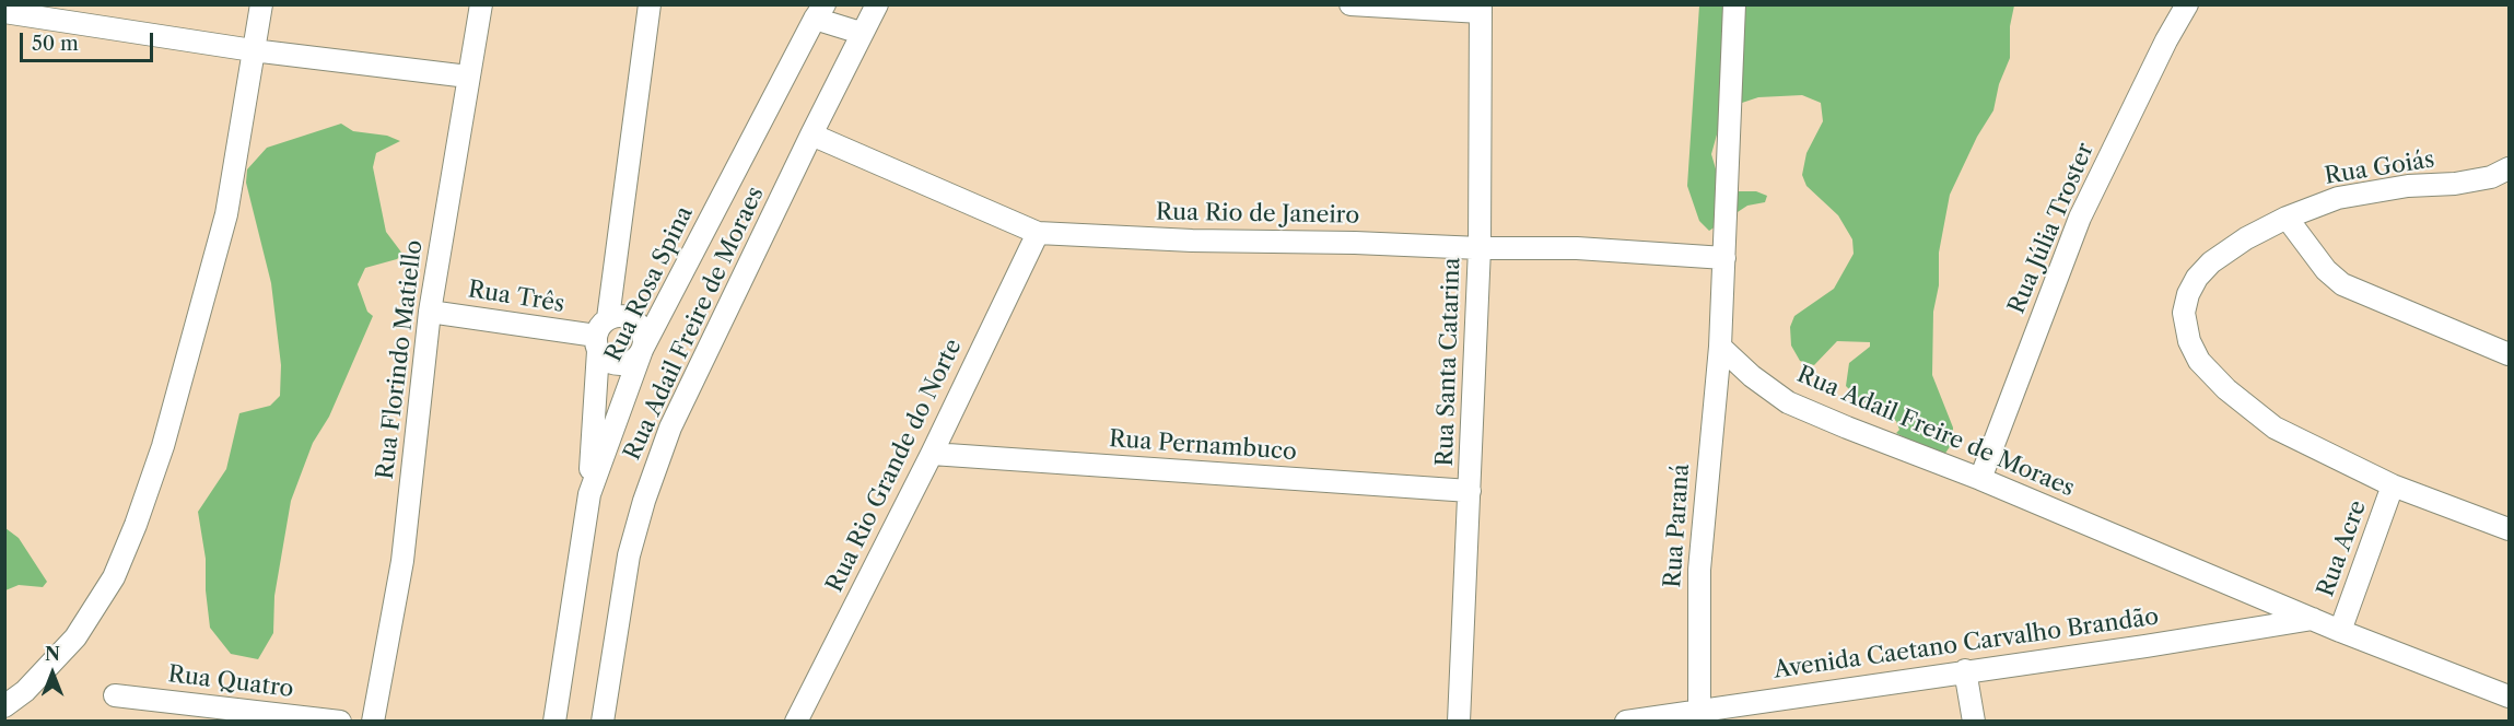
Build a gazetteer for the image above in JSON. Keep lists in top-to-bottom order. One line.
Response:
{"streets":{"street":["Rua Goiás","Rua Rio de Janeiro","Rua Júlia Troster","Rua Rosa Spina","Rua Três","Rua Adail Freire de Moraes","Rua Florindo Matiello","Rua Santa Catarina","Rua Pernambuco","Rua Rio Grande do Norte","Rua Paraná","Rua Acre","Avenida Caetano Carvalho Brandão","Rua Quatro"]},"crossings":[["Rua Goiás","Rua Acre"],["Rua Rio de Janeiro","Rua Adail Freire de Moraes"],["Rua Rio de Janeiro","Rua Santa Catarina"],["Rua Rio de Janeiro","Rua Rio Grande do Norte"],["Rua Júlia Troster","Rua Adail Freire de Moraes"],["Rua Rosa Spina","Rua Três"],["Rua Três","Rua Florindo Matiello"],["Rua Adail Freire de Moraes","Rua Paraná"],["Rua Adail Freire de Moraes","Rua Acre"],["Rua Adail Freire de Moraes","Avenida Caetano Carvalho Brandão"],["Rua Santa Catarina","Rua Pernambuco"],["Rua Pernambuco","Rua Rio Grande do Norte"],["Rua Paraná","Avenida Caetano Carvalho Brandão"]],"scale_bar":"50 m","north":"top"}
